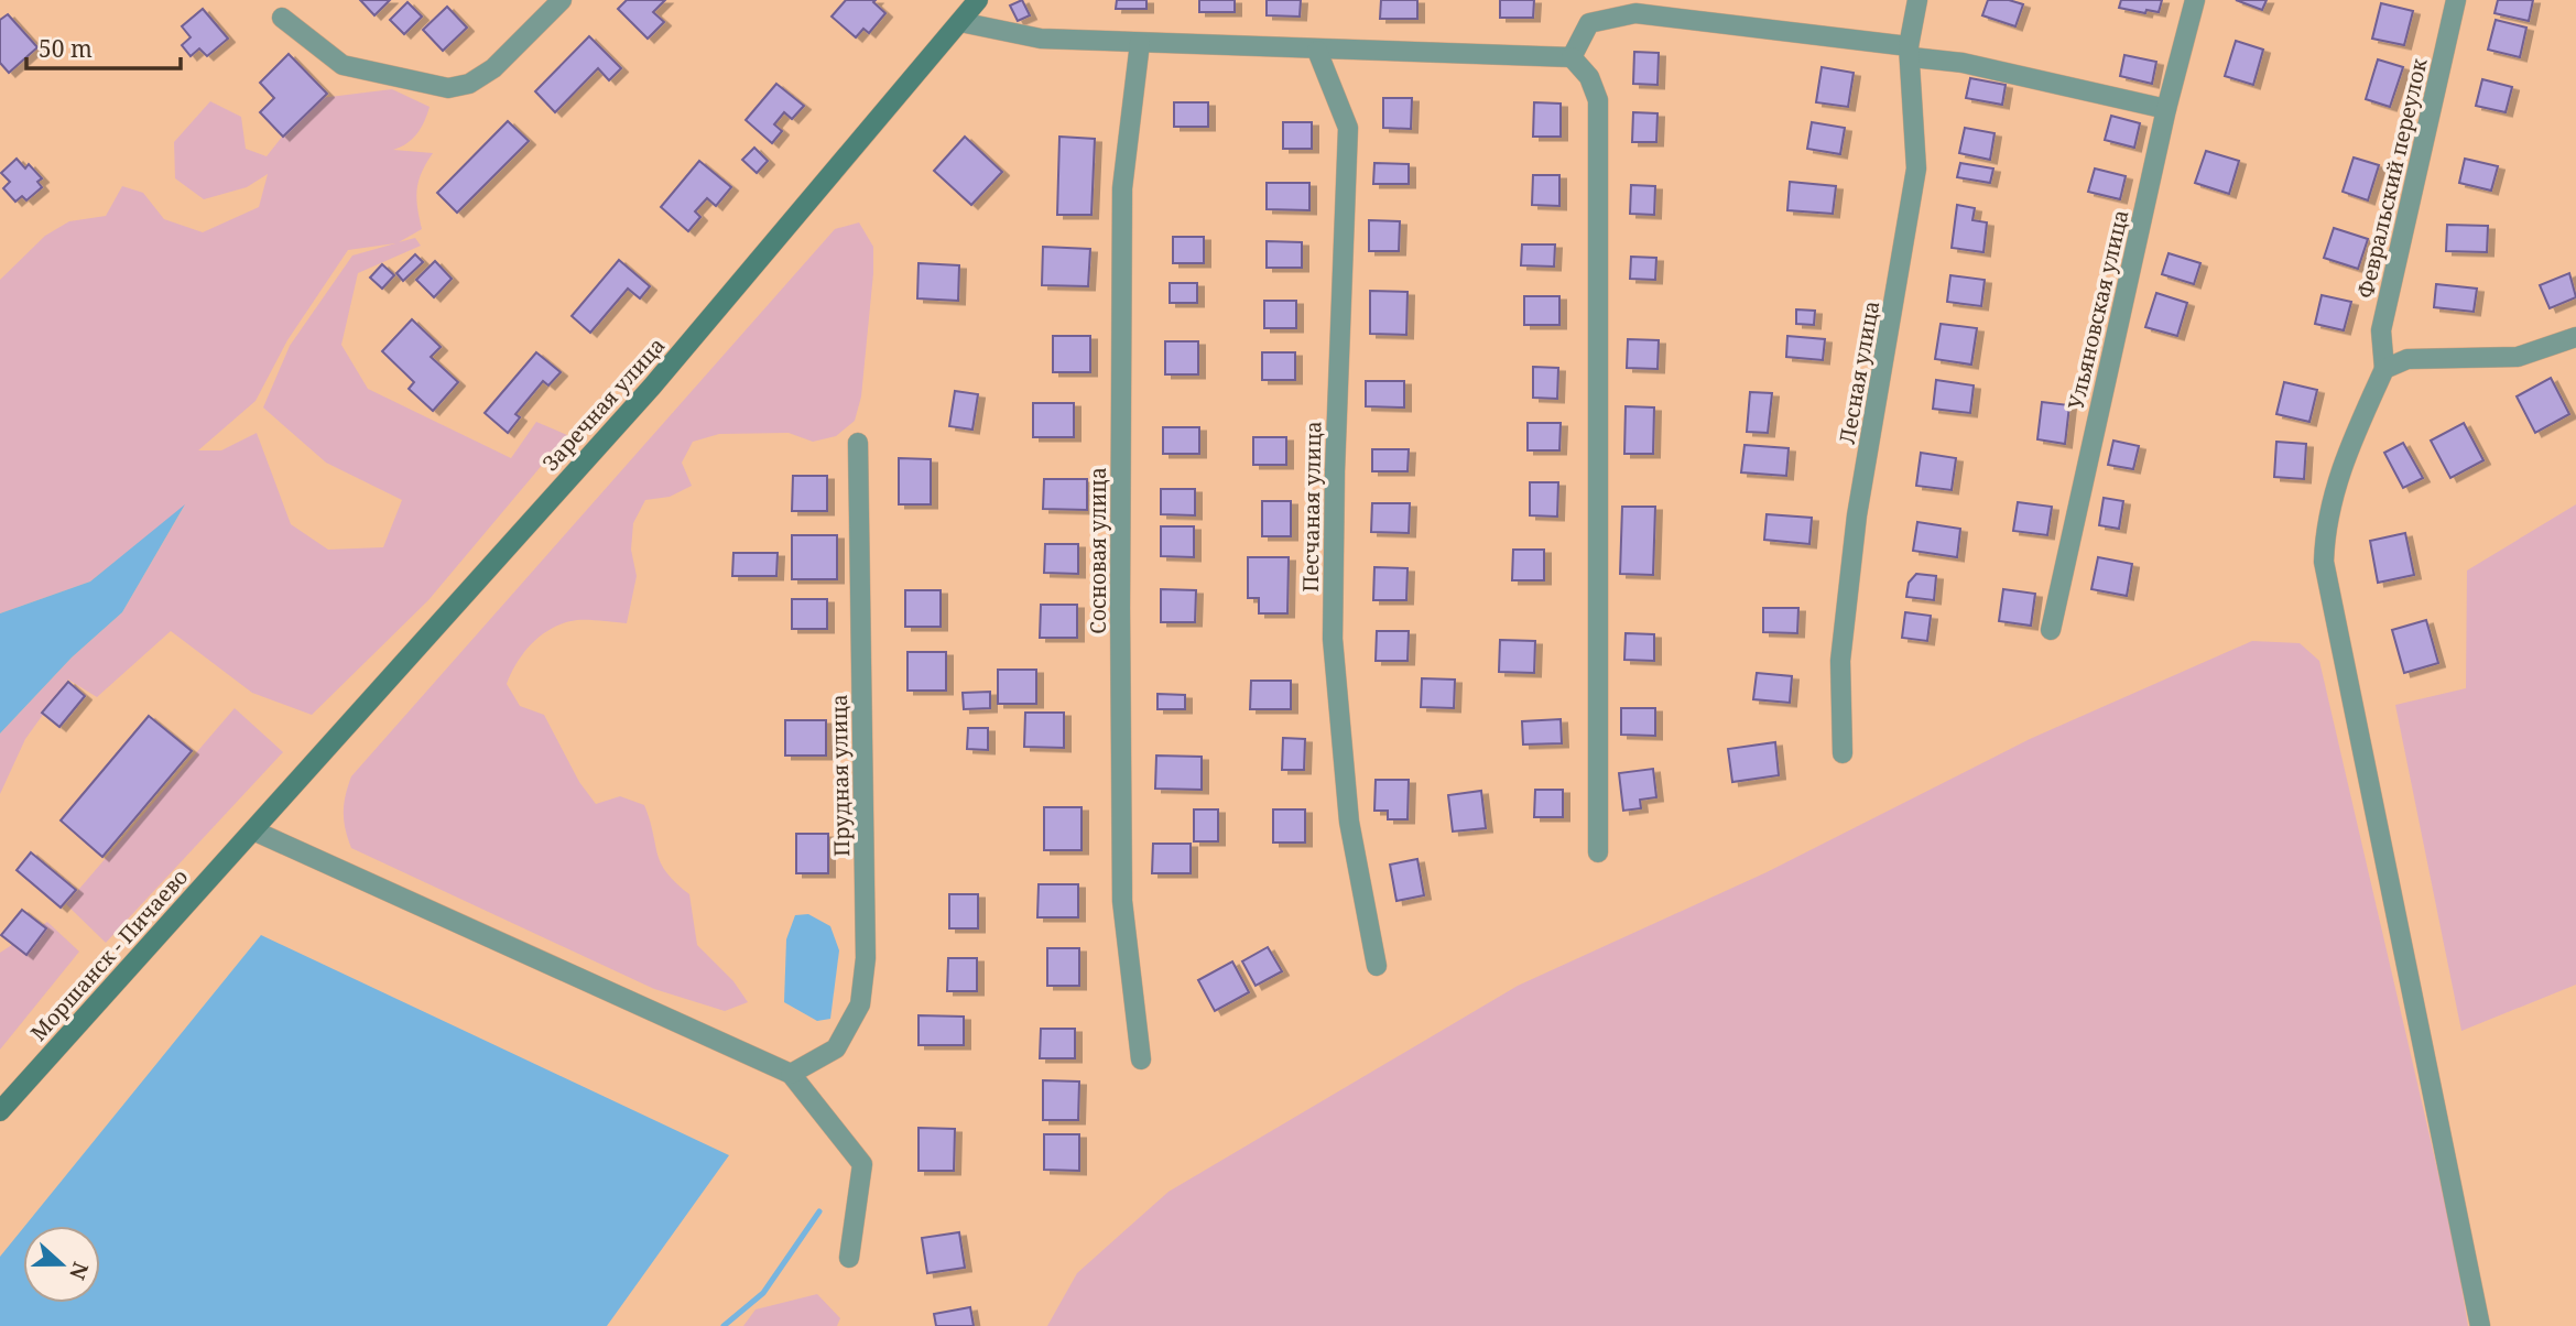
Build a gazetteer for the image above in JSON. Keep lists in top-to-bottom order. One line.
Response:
{"streets":{"main road":["Заречная улица","Моршанск - Пичаево"],"street":["Февральский переулок","Ульяновская улица","Лесная улица","Песчаная улица","Сосновая улица","Прудная улица"]},"crossings":[["Заречная улица","Моршанск - Пичаево"]],"scale_bar":"50 m","north":"right"}
